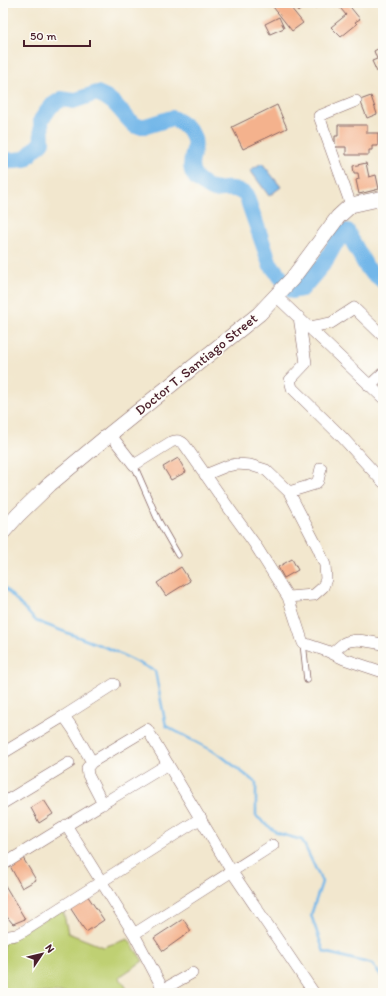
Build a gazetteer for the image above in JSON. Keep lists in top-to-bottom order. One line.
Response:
{"streets":{"street":["Doctor T. Santiago Street"]},"scale_bar":"50 m","north":"top right"}
